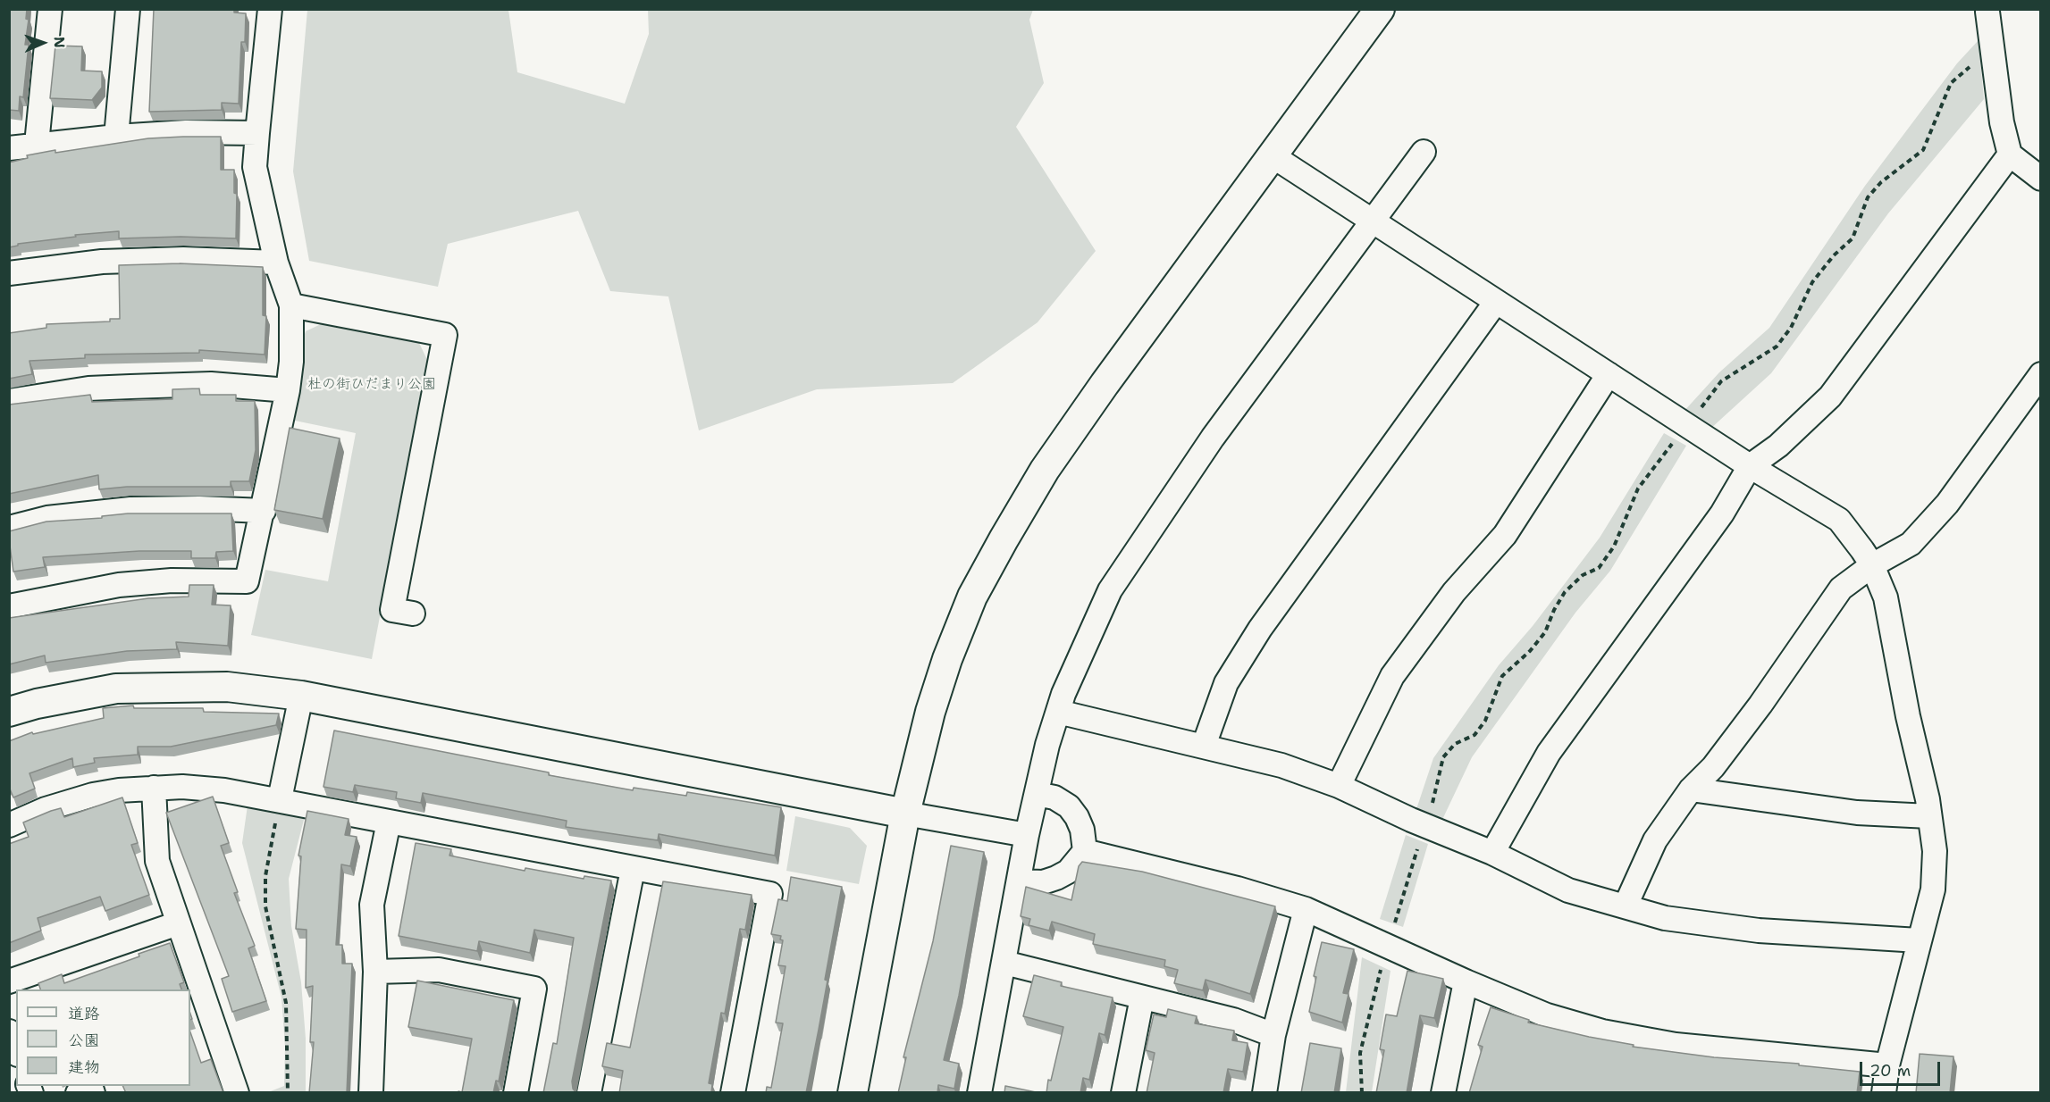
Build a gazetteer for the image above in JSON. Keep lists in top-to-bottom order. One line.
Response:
{"parks":["杜の街ひだまり公園"],"legend":["道路","公園","建物"],"scale_bar":"20 m","north":"right"}
